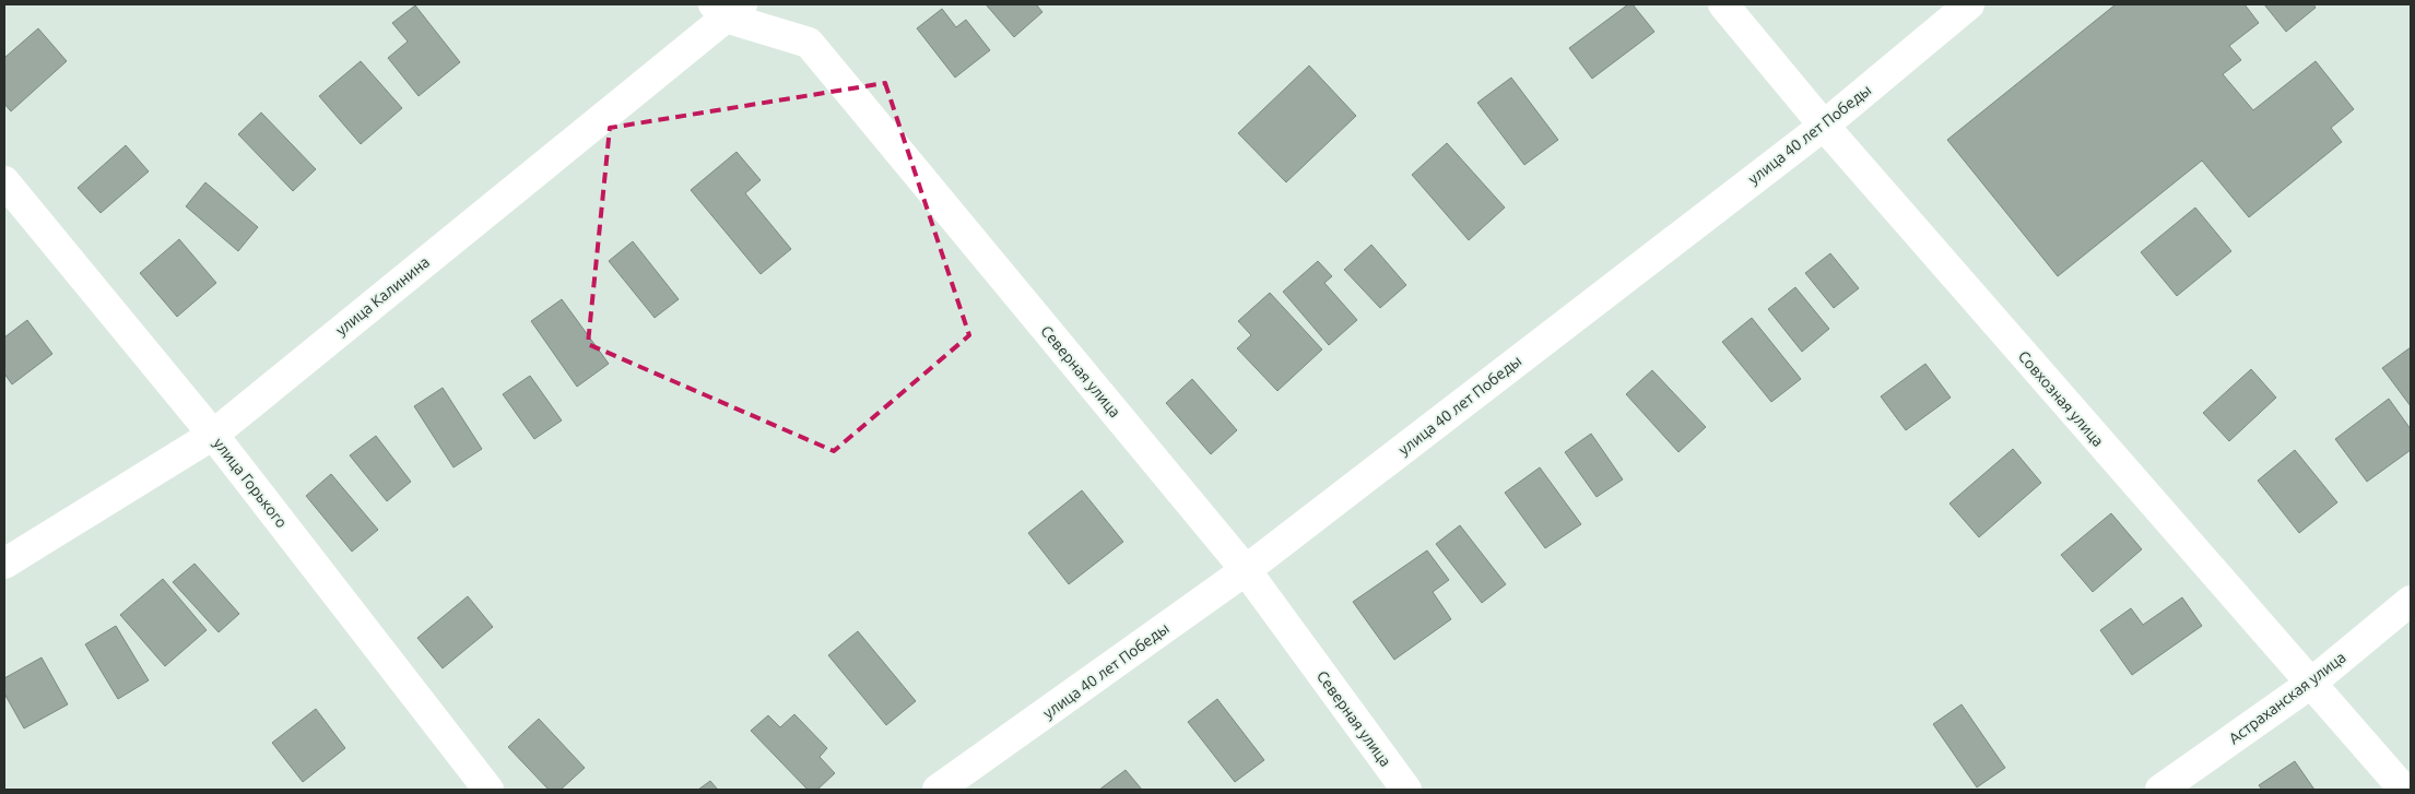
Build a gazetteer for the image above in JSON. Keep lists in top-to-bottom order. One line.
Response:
{"streets":{"street":["улица 40 лет Победы","улица Калинина","Северная улица","Совхозная улица","улица Горького","Астраханская улица"]},"crossings":[["улица 40 лет Победы","Северная улица"],["улица 40 лет Победы","Совхозная улица"],["улица Калинина","Северная улица"],["улица Калинина","улица Горького"],["Совхозная улица","Астраханская улица"]]}
